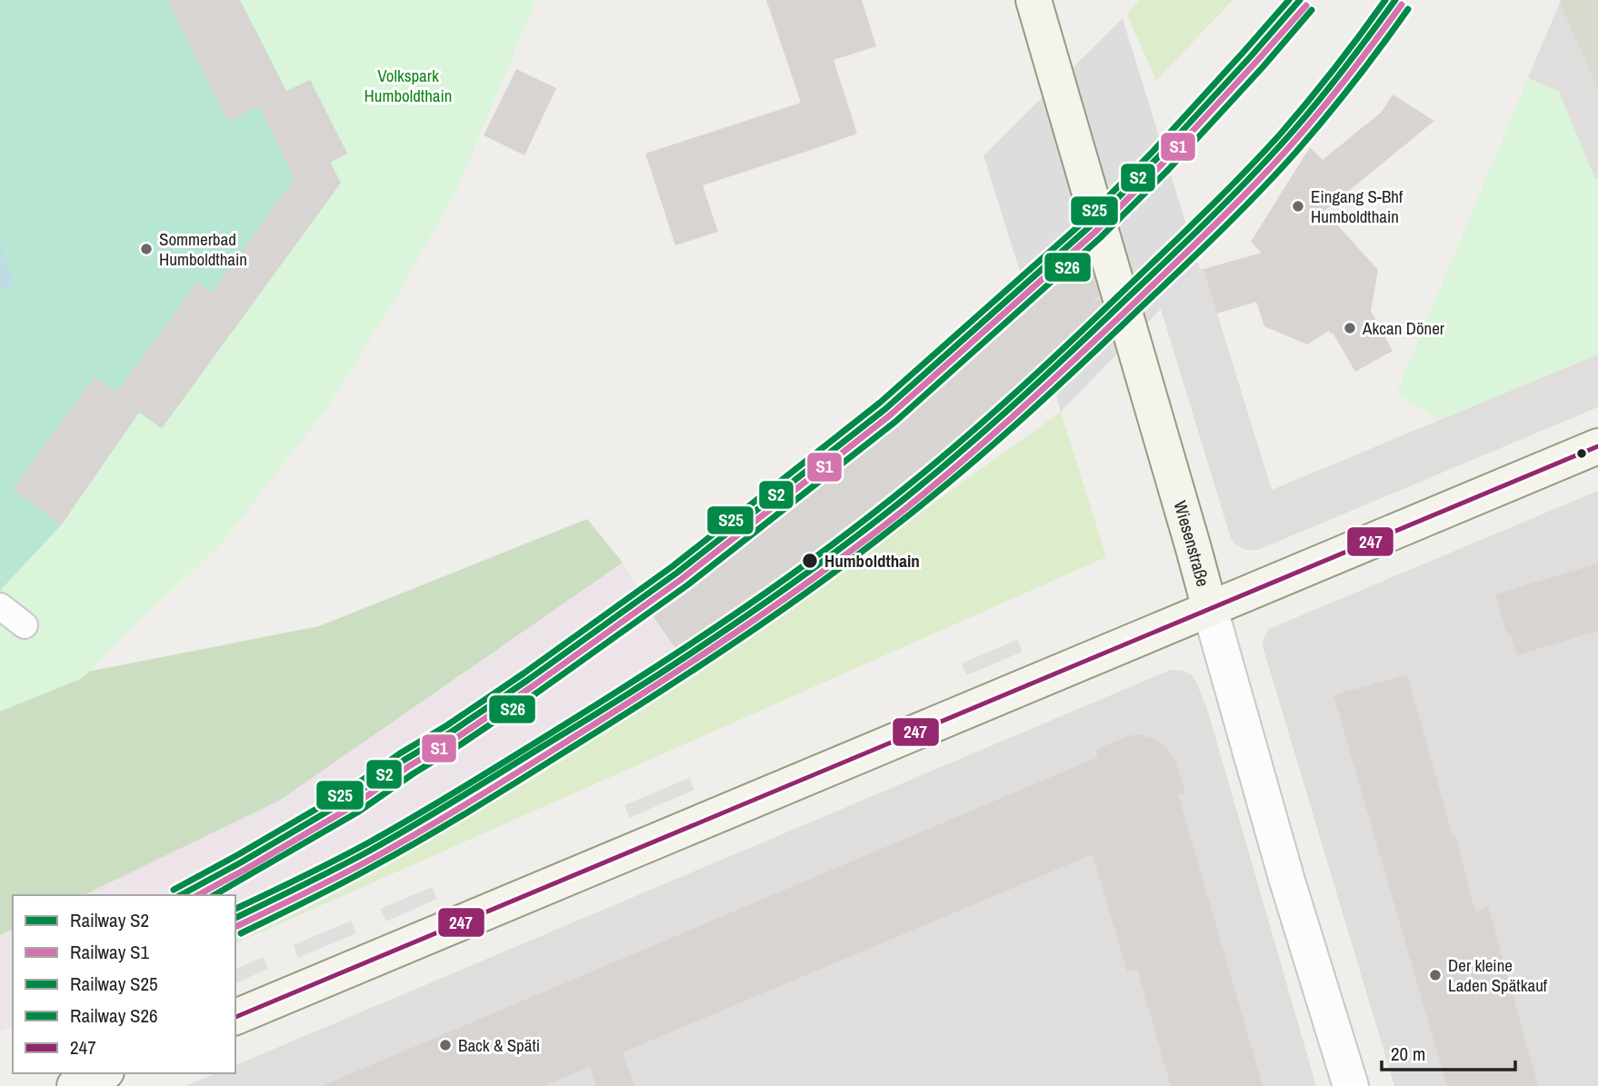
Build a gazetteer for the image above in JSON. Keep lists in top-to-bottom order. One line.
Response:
{"streets":{"street":["Wiesenstraße"]},"parks":["Volkspark Humboldthain"],"places":["Eingang S-Bhf Humboldthain","Sommerbad Humboldthain","Akcan Döner","Humboldthain","Der kleine Laden Spätkauf","Back & Späti"],"lines":["rail line S2","rail line S25","rail line S1","rail line S26","transit line 247"],"legend":["Railway S2","Railway S1","Railway S25","Railway S26","247"],"scale_bar":"20 m"}
